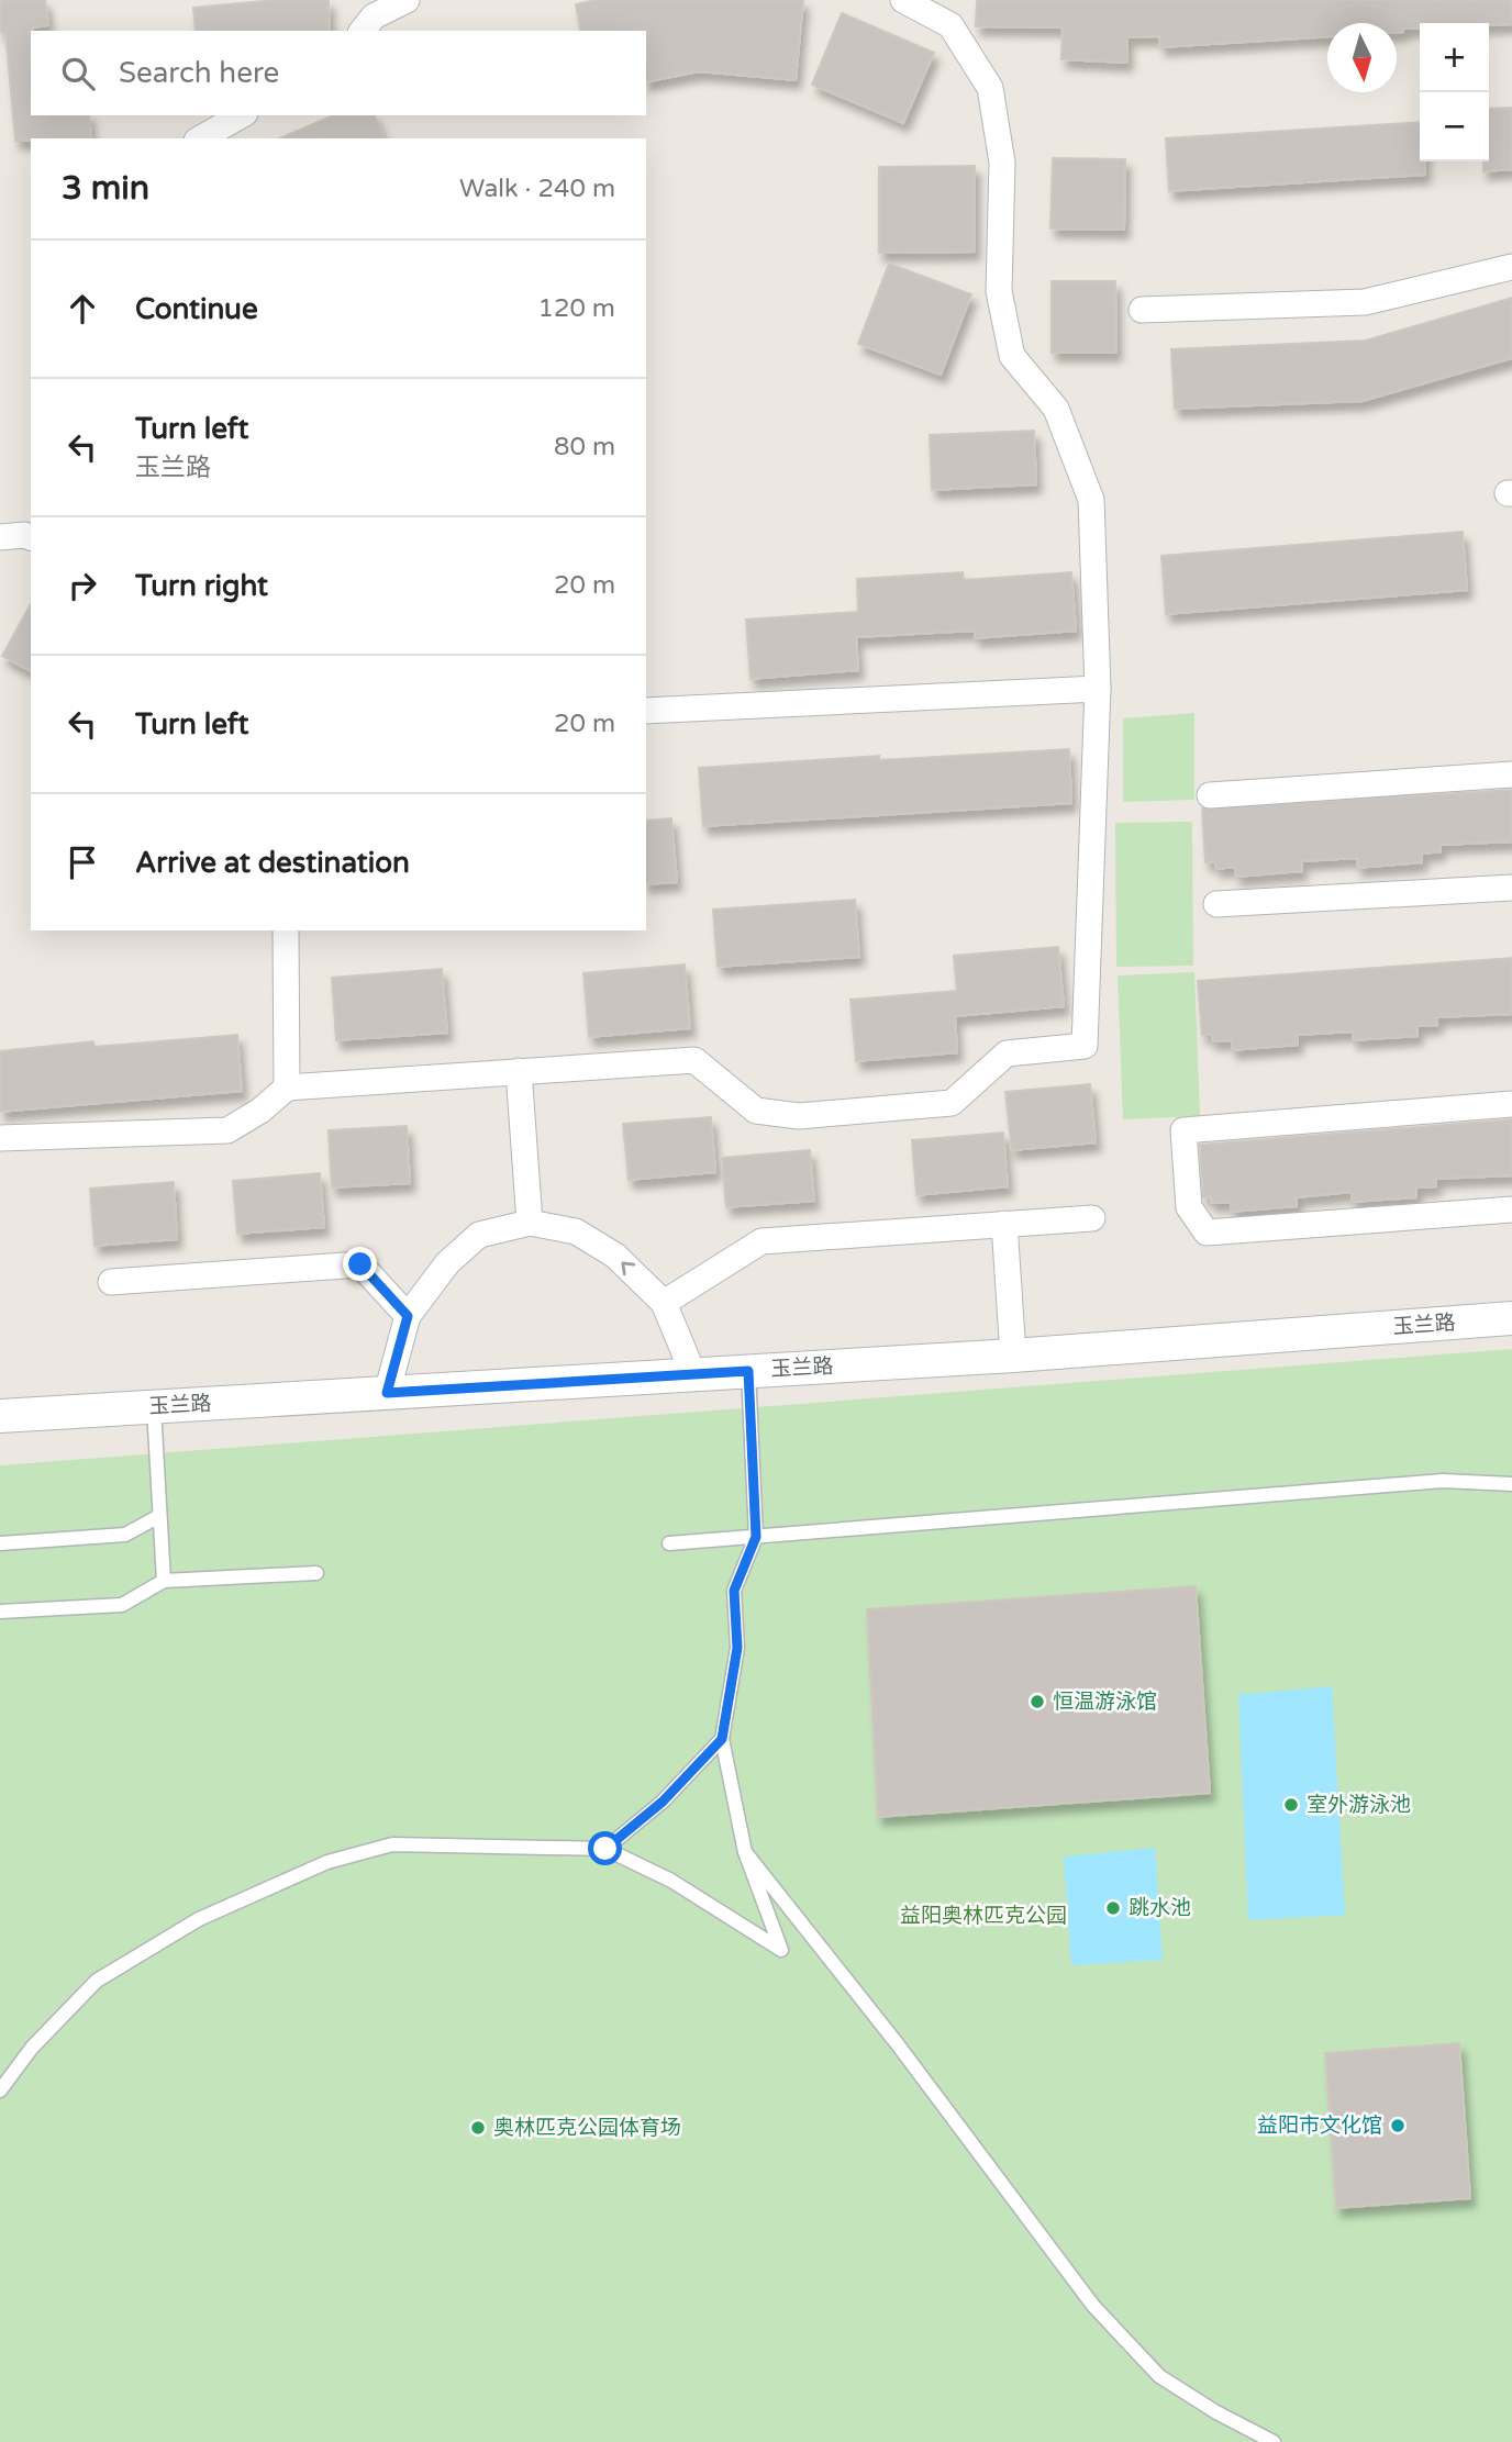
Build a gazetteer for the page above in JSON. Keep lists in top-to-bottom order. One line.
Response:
{"streets":{"street":["玉兰路"]},"parks":["益阳奥林匹克公园"],"places":["恒温游泳馆","室外游泳池","跳水池","益阳市文化馆","奥林匹克公园体育场"],"north":"bottom","page":{"map_buttons":["+","−"],"search":"Search here","heading":["3 min","Walk · 240 m"],"list":[["Continue","120 m"],["Turn left","玉兰路","80 m"],["Turn right","20 m"],["Turn left","20 m"],"Arrive at destination"]}}
